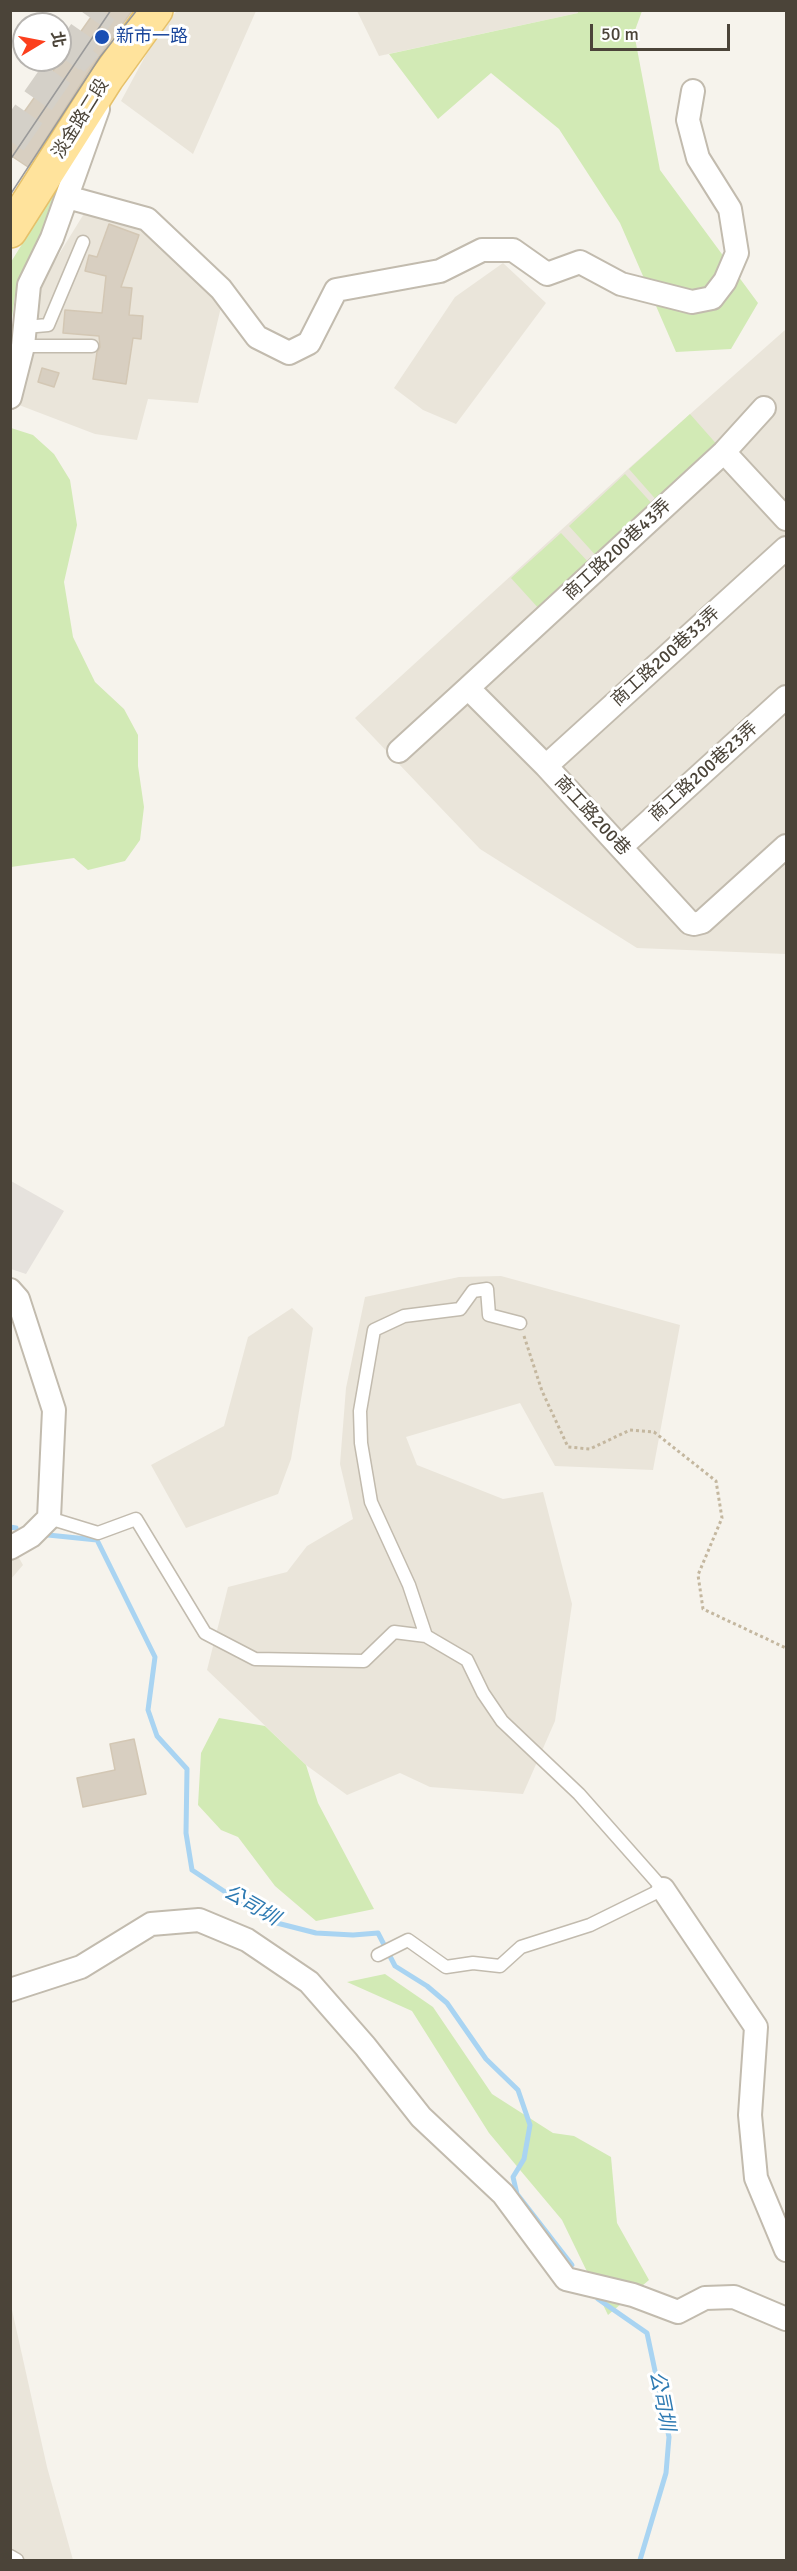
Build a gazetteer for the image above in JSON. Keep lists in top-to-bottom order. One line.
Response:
{"streets":{"main road":["淡金路二段"],"street":["商工路200巷43弄","商工路200巷33弄","商工路200巷23弄","商工路200巷"]},"crossings":[["商工路200巷43弄","商工路200巷"],["商工路200巷33弄","商工路200巷"],["商工路200巷23弄","商工路200巷"]],"water":["公司圳"],"places":["新市一路"],"scale_bar":"50 m","north":"right"}
